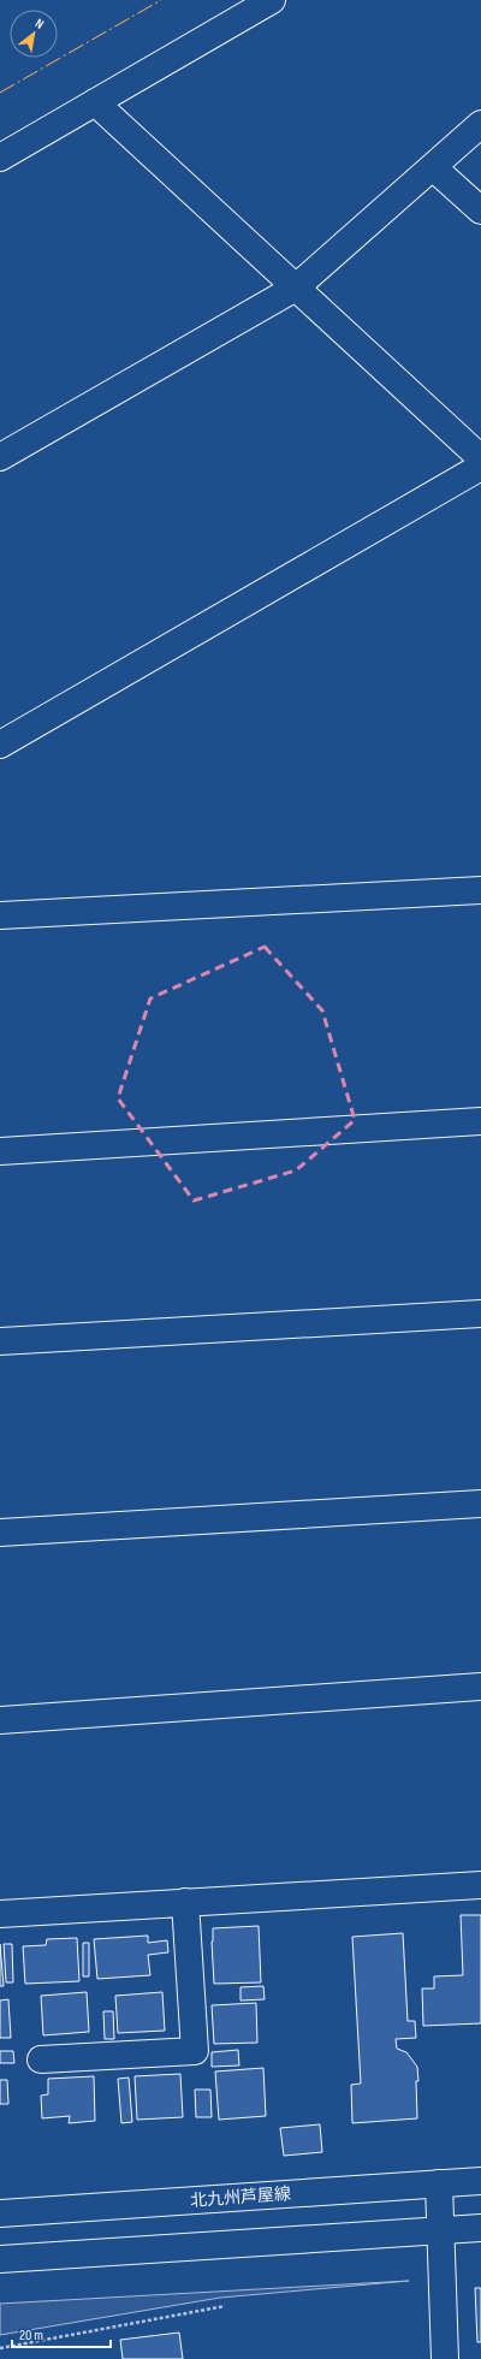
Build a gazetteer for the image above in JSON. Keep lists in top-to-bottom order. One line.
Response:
{"streets":{"street":["北九州芦屋線"]},"scale_bar":"20 m","north":"top right"}
